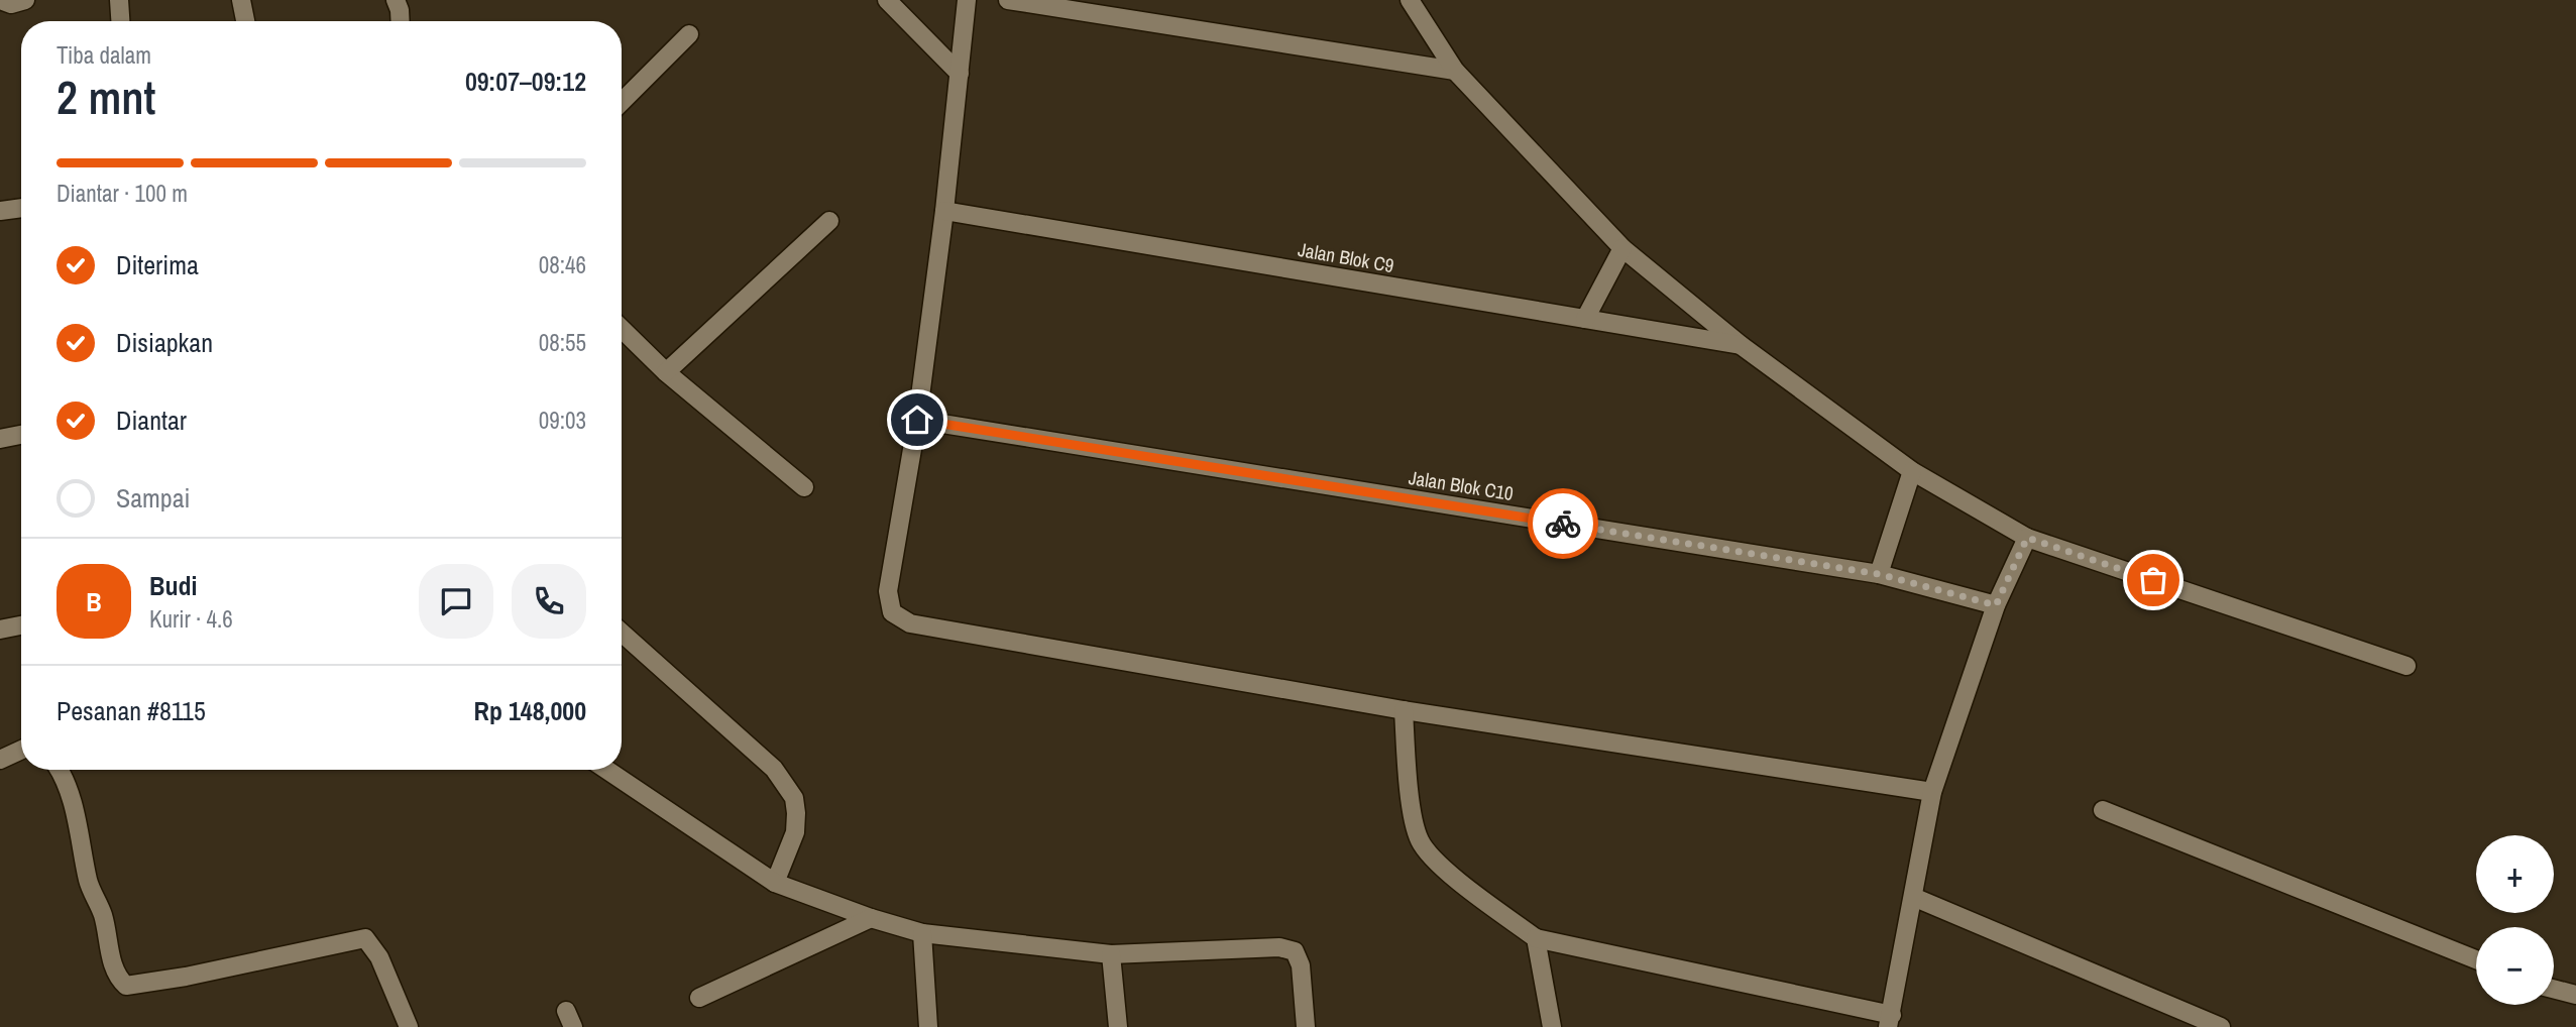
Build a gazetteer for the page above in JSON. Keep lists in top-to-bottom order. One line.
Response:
{"streets":{"street":["Jalan Blok C9","Jalan Blok C10"]},"page":{"heading":["2 mnt","Tiba dalam","09:07–09:12"],"panel":["Budi","Kurir · 4.6","Pesanan #8115","Rp 148,000"],"bar":"Diantar · 100 m","list":[["Diterima","08:46"],["Disiapkan","08:55"],["Diantar","09:03"],"Sampai"],"round":"B","map_buttons":["+","−"]}}
